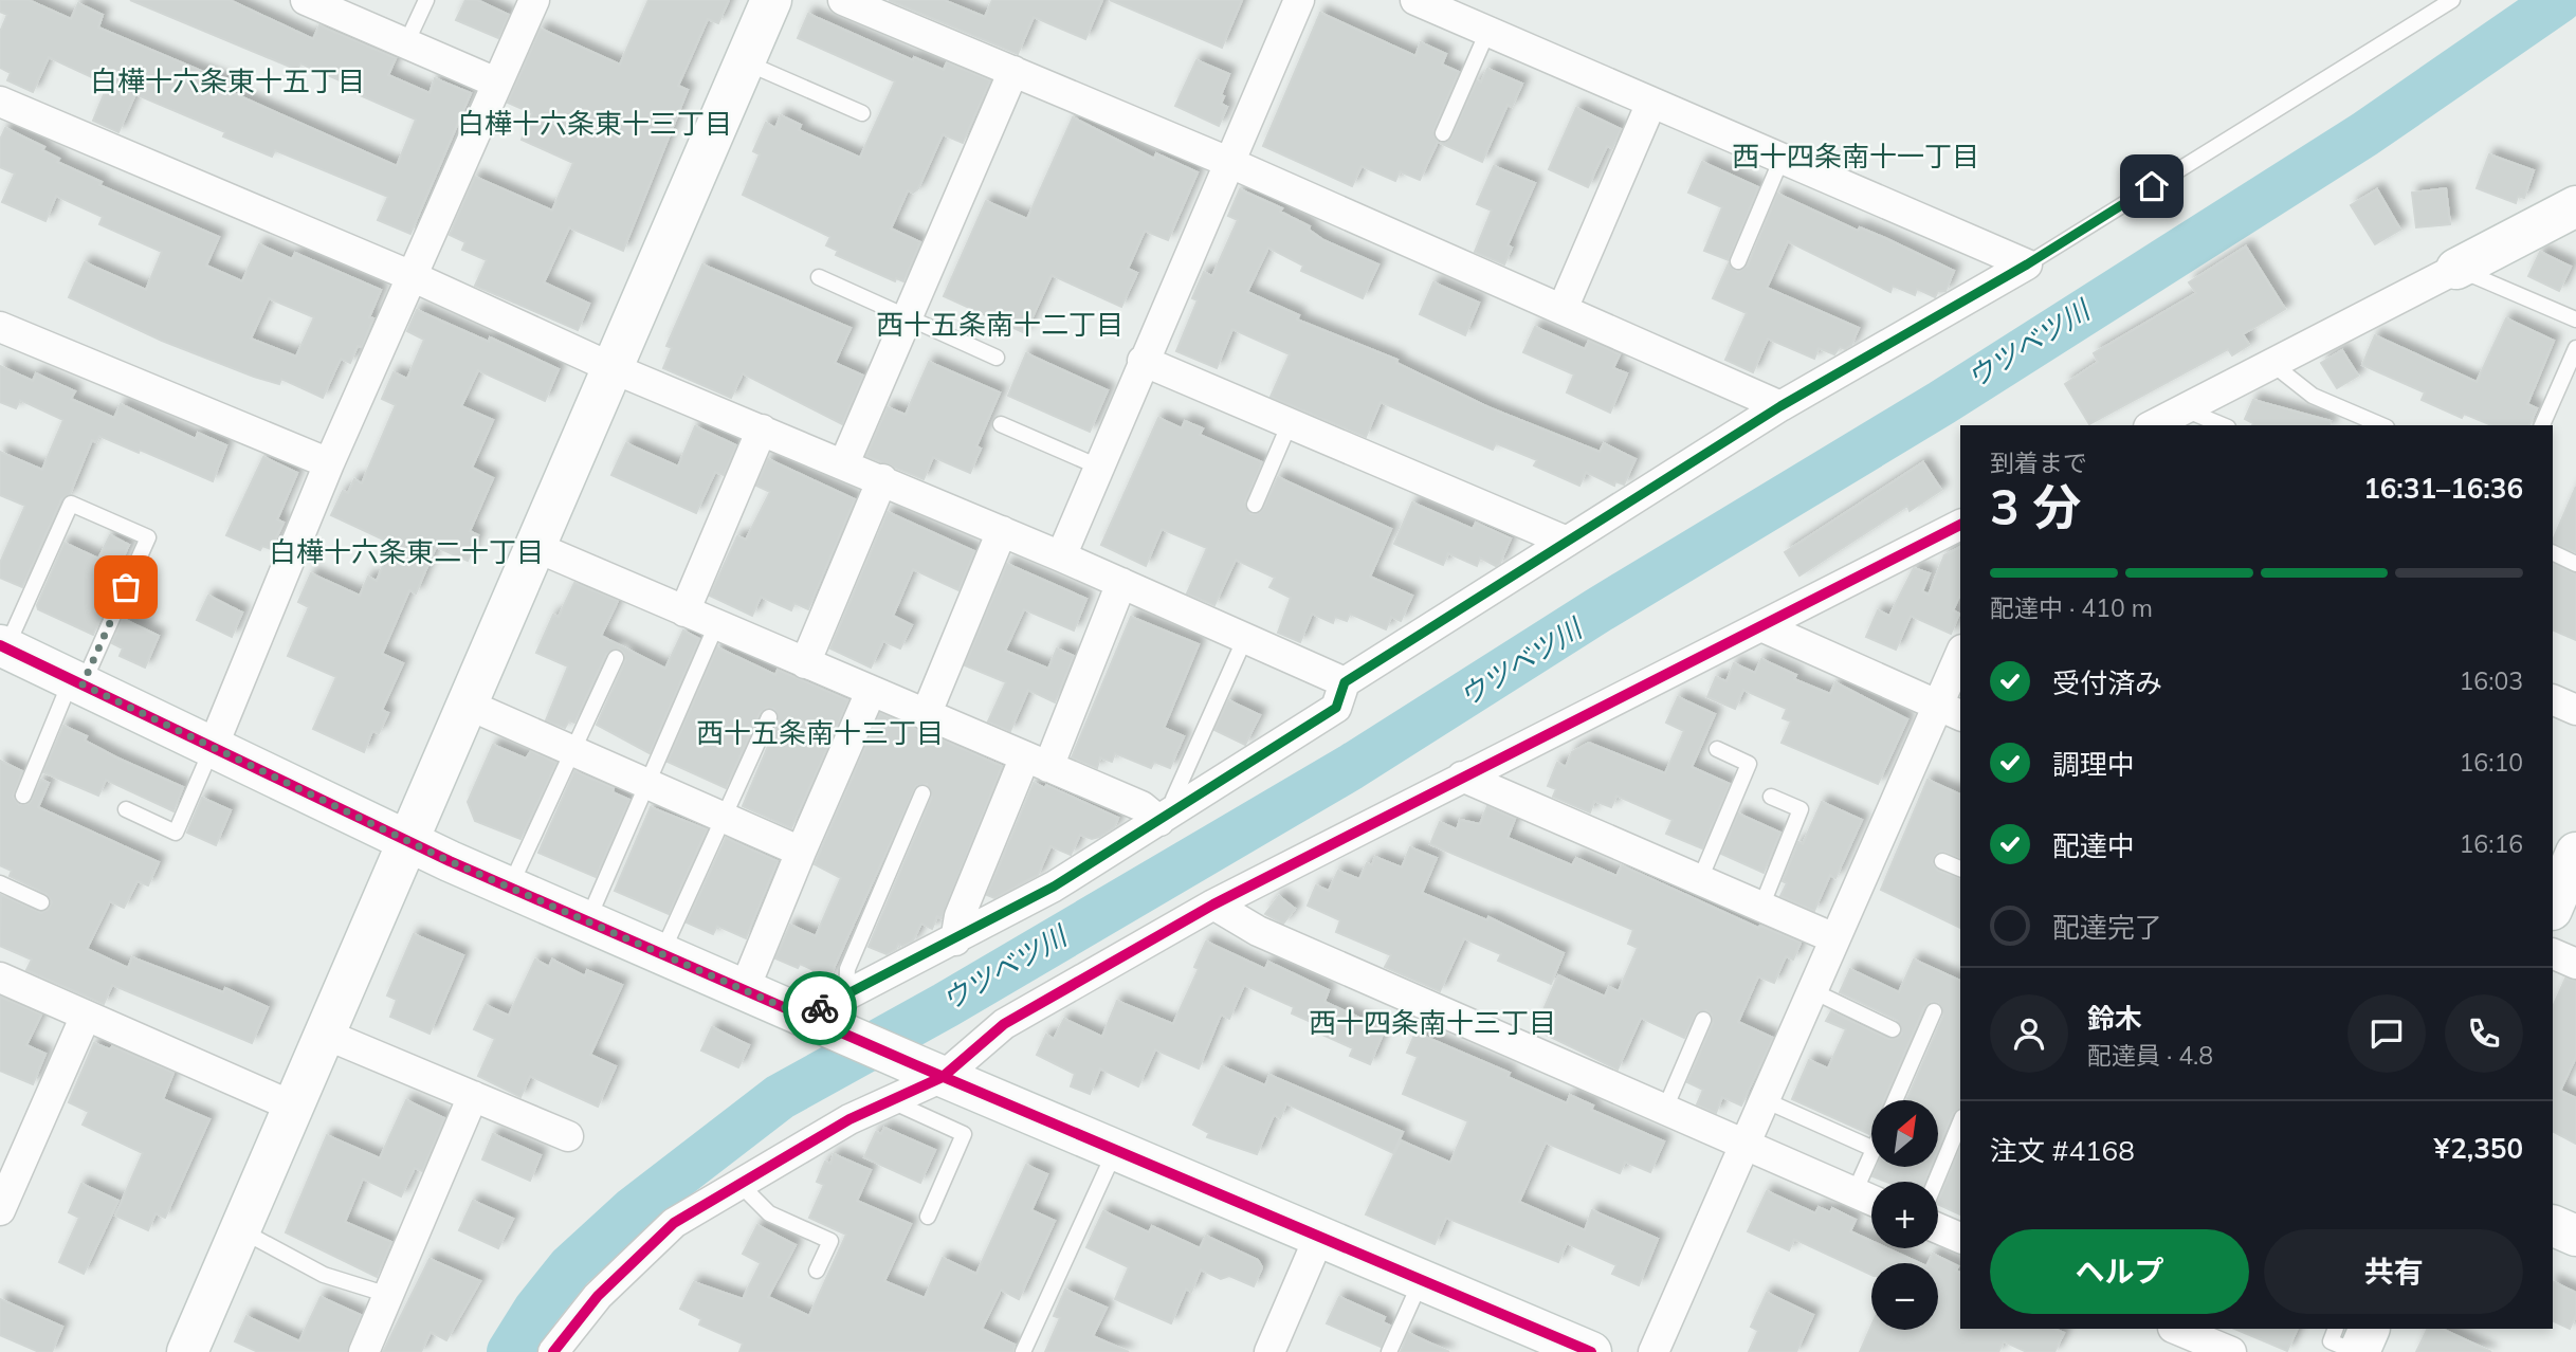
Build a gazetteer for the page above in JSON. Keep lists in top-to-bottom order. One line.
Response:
{"districts":["白樺十六条東十五丁目","白樺十六条東十三丁目","西十四条南十一丁目","西十五条南十二丁目","白樺十六条東二十丁目","西十五条南十三丁目","西十四条南十三丁目"],"water":["ウツベツ川"],"north":"top right","page":{"heading":["3 分","到着まで","16:31–16:36"],"panel":["鈴木","配達員 · 4.8","注文 #4168","¥2,350"],"bar":"配達中 · 410 m","list":[["受付済み","16:03"],["調理中","16:10"],["配達中","16:16"],"配達完了"],"map_buttons":["+","−"],"buttons":["ヘルプ","共有"]}}
